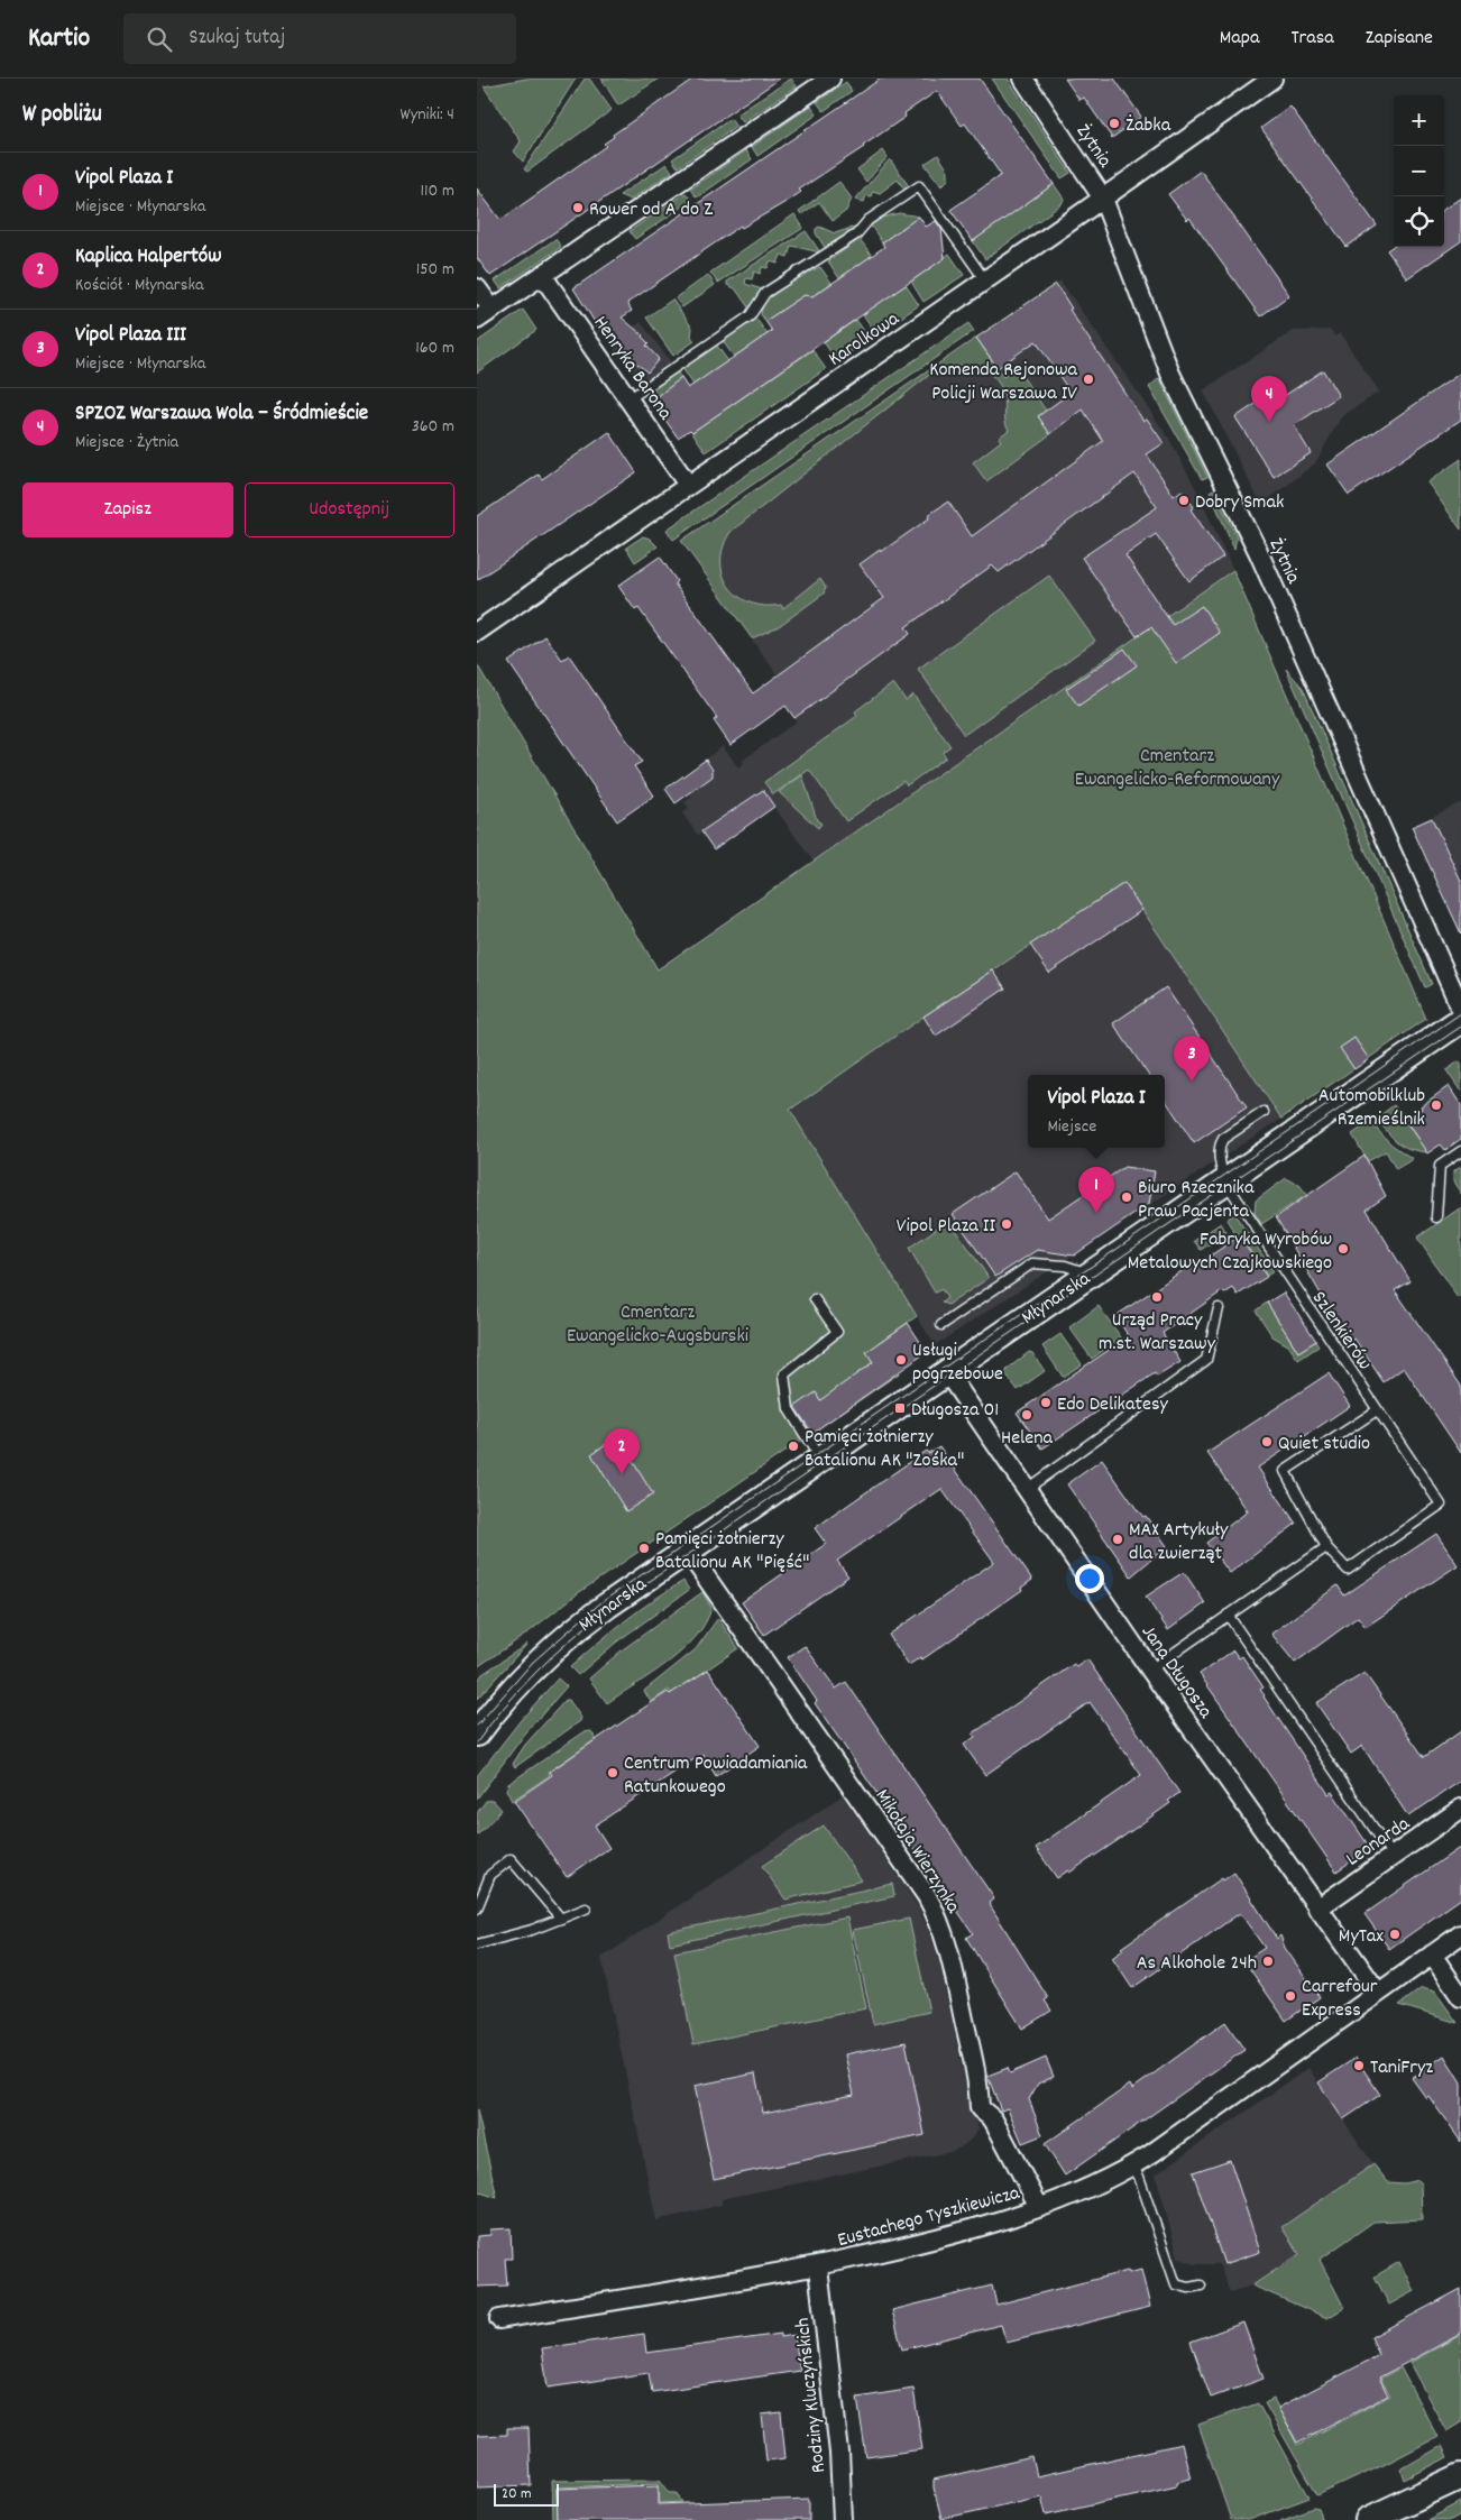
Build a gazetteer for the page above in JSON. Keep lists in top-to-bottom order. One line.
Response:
{"streets":{"street":["Żytnia","Karolkowa","Henryka Barona","Młynarska","Jana Długosza","Leonarda","Mikołaja Wierzynka","Eustachego Tyszkiewicza","Rodziny Kluczyńskich"],"lane":["Szlenkierów"]},"crossings":[["Żytnia","Karolkowa"],["Karolkowa","Henryka Barona"],["Młynarska","Szlenkierów"],["Młynarska","Jana Długosza"],["Młynarska","Mikołaja Wierzynka"],["Jana Długosza","Leonarda"],["Jana Długosza","Eustachego Tyszkiewicza"],["Mikołaja Wierzynka","Eustachego Tyszkiewicza"],["Eustachego Tyszkiewicza","Rodziny Kluczyńskich"]],"parks":["Cmentarz Ewangelicko-Reformowany","Cmentarz Ewangelicko-Augsburski"],"places":{"other":["Żabka","Rower od A do Z","Komenda Rejonowa Policji Warszawa IV","Dobry Smak","Automobilklub Rzemieślnik","Biuro Rzecznika Praw Pacjenta","Vipol Plaza II","Fabryka Wyrobów Metalowych Czajkowskiego","Urząd Pracy m.st. Warszawy","Usługi pogrzebowe","Edo Delikatesy","Helena","Quiet studio","Pamięci żołnierzy Batalionu AK \"Zośka\"","MAX Artykuły dla zwierząt","Pamięci żołnierzy Batalionu AK \"Pięść\"","Centrum Powiadamiania Ratunkowego","MyTax","As Alkohole 24h","Carrefour Express","TaniFryz"],"transit":["Długosza 01"]},"scale_bar":"20 m","page":{"header":"Kartio","search":"Szukaj tutaj","nav":["Mapa","Trasa","Zapisane"],"heading":["W pobliżu","Wyniki: 4"],"map_buttons":["+","−"],"list":[{"mark":"1","name":"Vipol Plaza I","note":"Miejsce · Młynarska","value":"110 m"},{"mark":"2","name":"Kaplica Halpertów","note":"Kościół · Młynarska","value":"150 m"},{"mark":"3","name":"Vipol Plaza III","note":"Miejsce · Młynarska","value":"160 m"},{"mark":"4","name":"SPZOZ Warszawa Wola – Śródmieście","note":"Miejsce · Żytnia","value":"360 m"}],"pins":["4","3","1","2"],"buttons":["Zapisz","Udostępnij"],"popup":["Vipol Plaza I","Miejsce"],"scale":"20 m"}}
